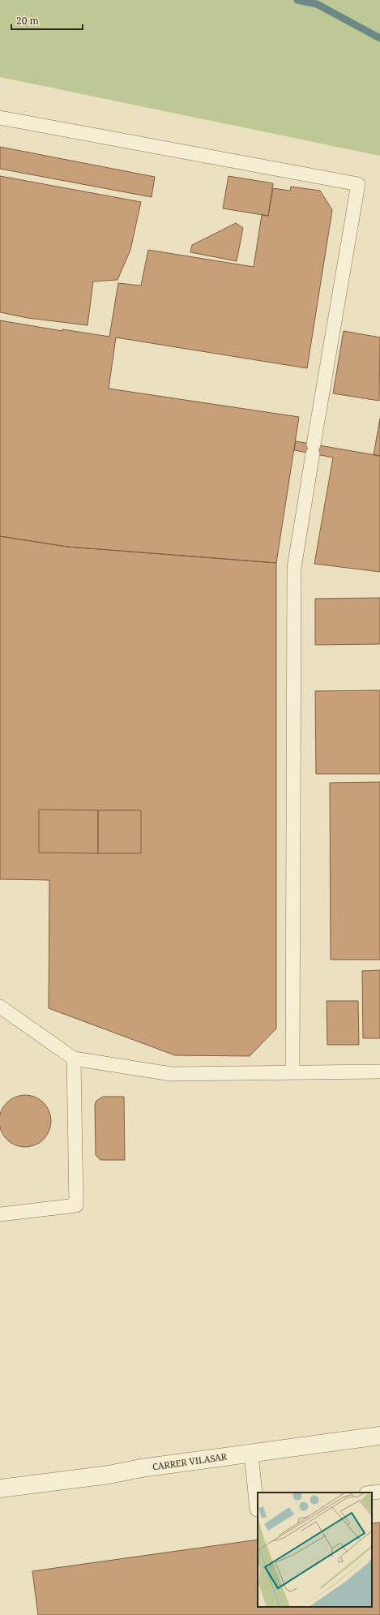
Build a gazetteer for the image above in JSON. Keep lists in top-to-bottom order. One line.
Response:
{"streets":{"street":["CARRER VILASAR"]},"scale_bar":"20 m"}
